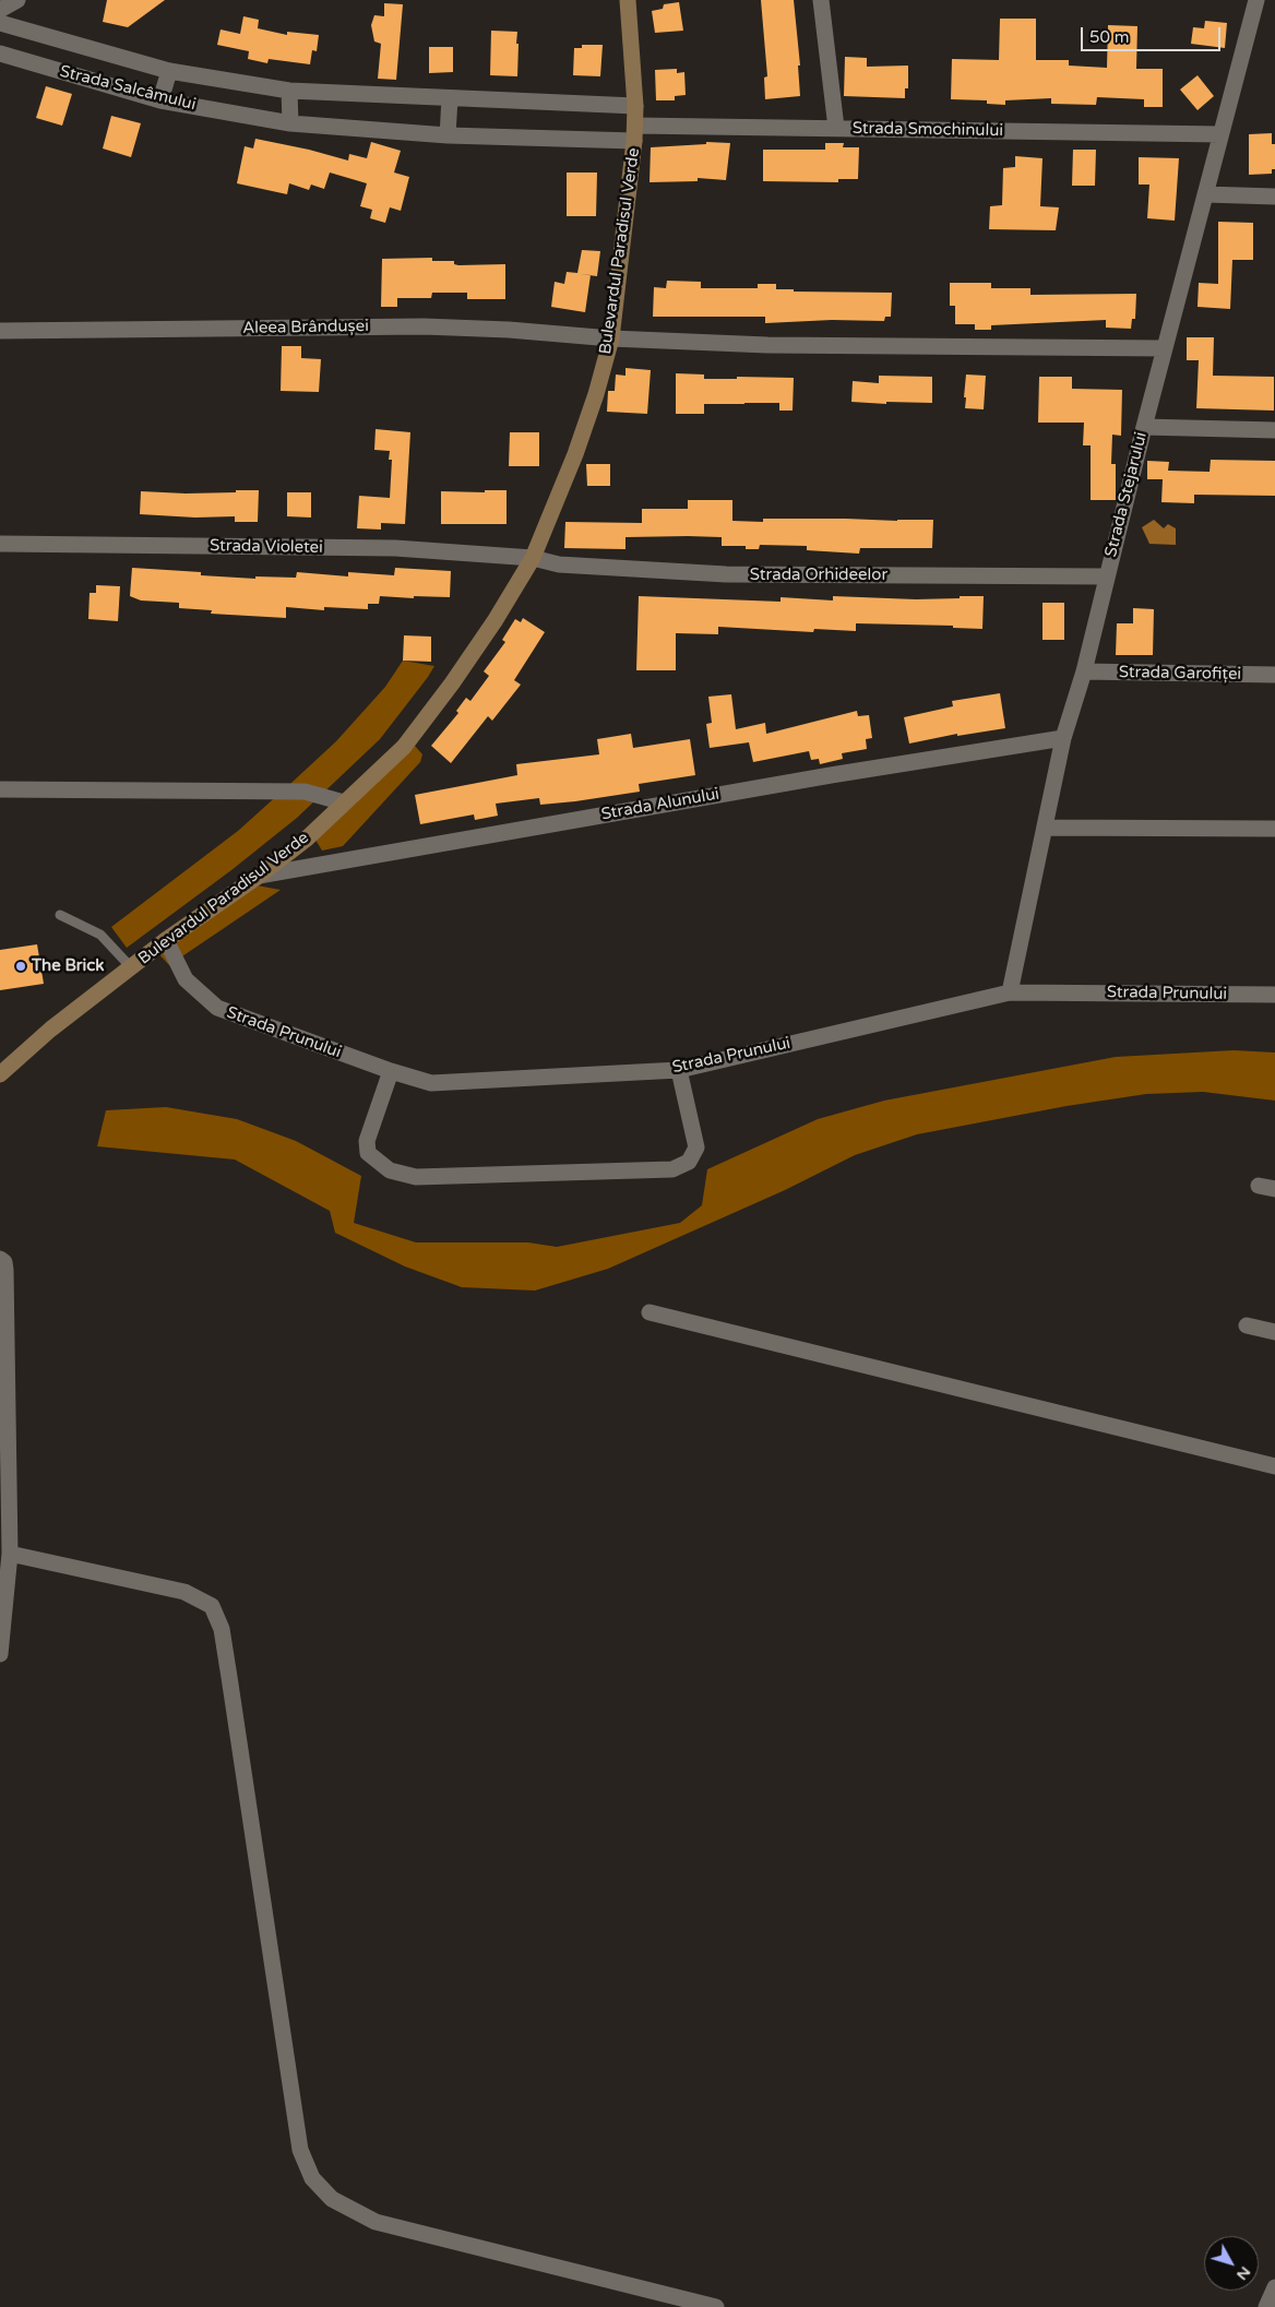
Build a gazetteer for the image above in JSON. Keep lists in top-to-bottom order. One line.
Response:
{"streets":{"street":["Strada Salcâmului","Strada Smochinului","Bulevardul Paradisul Verde","Aleea Brândușei","Strada Stejarului","Strada Violetei","Strada Orhideelor","Strada Garofiței","Strada Alunului","Strada Prunului"]},"crossings":[["Strada Salcâmului","Strada Smochinului"],["Strada Salcâmului","Bulevardul Paradisul Verde"],["Strada Smochinului","Bulevardul Paradisul Verde"],["Strada Smochinului","Strada Stejarului"],["Bulevardul Paradisul Verde","Aleea Brândușei"],["Bulevardul Paradisul Verde","Strada Violetei"],["Bulevardul Paradisul Verde","Strada Orhideelor"],["Bulevardul Paradisul Verde","Strada Alunului"],["Bulevardul Paradisul Verde","Strada Prunului"],["Strada Stejarului","Strada Orhideelor"],["Strada Stejarului","Strada Garofiței"],["Strada Stejarului","Strada Alunului"],["Strada Stejarului","Strada Prunului"],["Strada Violetei","Strada Orhideelor"]],"places":["The Brick"],"scale_bar":"50 m","north":"bottom right"}
